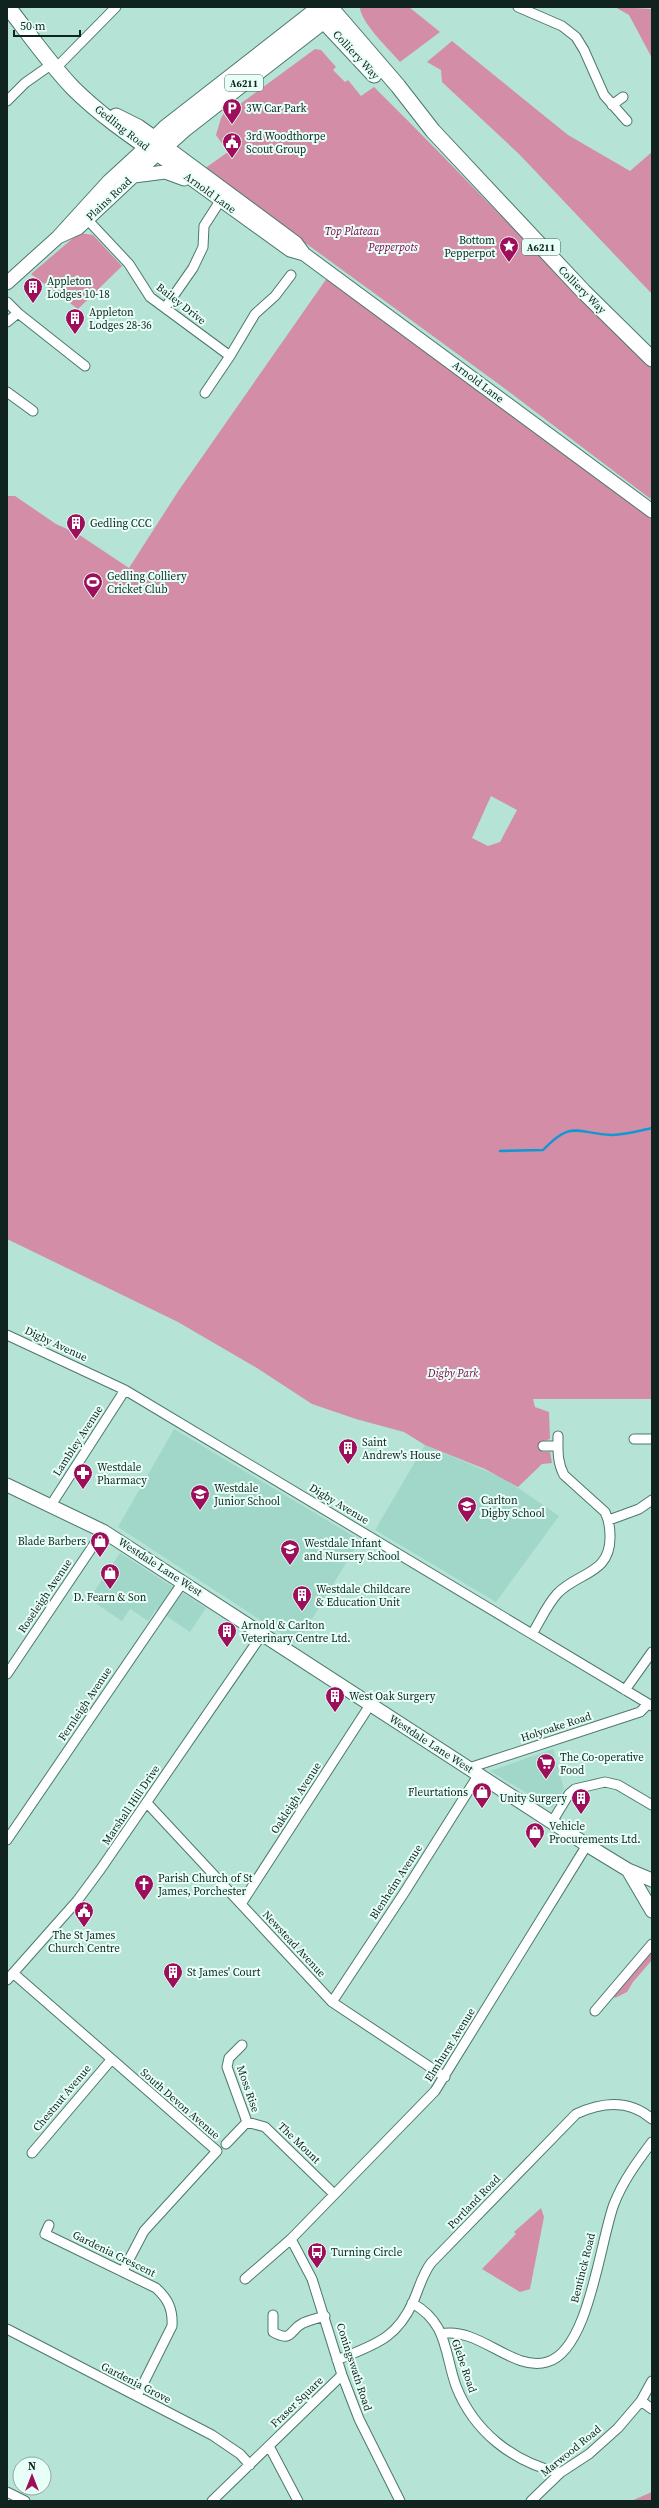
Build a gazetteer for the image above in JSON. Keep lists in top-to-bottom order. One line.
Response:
{"streets":{"main road":["Colliery Way","A6211","Gedling Road"],"street":["Arnold Lane","Plains Road","Bailey Drive","Digby Avenue","Lambley Avenue","Westdale Lane West","Roseleigh Avenue","Fernleigh Avenue","Holyoake Road","Oakleigh Avenue","Marshall Hill Drive","Blenheim Avenue","Newstead Avenue","Elmhurst Avenue","Moss Rise","Chestnut Avenue","South Devon Avenue","The Mount","Portland Road","Gardenia Crescent","Bentinck Road","Glebe Road","Coningswath Road","Gardenia Grove","Fraser Square","Marwood Road"]},"crossings":[["Colliery Way","A6211"],["A6211","Gedling Road"],["A6211","Arnold Lane"],["A6211","Plains Road"],["Gedling Road","Arnold Lane"],["Gedling Road","Plains Road"],["Arnold Lane","Plains Road"],["Plains Road","Bailey Drive"],["Digby Avenue","Lambley Avenue"],["Digby Avenue","Holyoake Road"],["Lambley Avenue","Westdale Lane West"],["Westdale Lane West","Roseleigh Avenue"],["Westdale Lane West","Fernleigh Avenue"],["Westdale Lane West","Holyoake Road"],["Westdale Lane West","Oakleigh Avenue"],["Westdale Lane West","Marshall Hill Drive"],["Westdale Lane West","Blenheim Avenue"],["Westdale Lane West","Elmhurst Avenue"],["Holyoake Road","Blenheim Avenue"],["Oakleigh Avenue","Newstead Avenue"],["Marshall Hill Drive","Newstead Avenue"],["Marshall Hill Drive","South Devon Avenue"],["Blenheim Avenue","Newstead Avenue"],["Newstead Avenue","Elmhurst Avenue"],["Elmhurst Avenue","The Mount"],["Elmhurst Avenue","Coningswath Road"],["Moss Rise","The Mount"],["Chestnut Avenue","South Devon Avenue"],["South Devon Avenue","Gardenia Crescent"],["Portland Road","Coningswath Road"],["Gardenia Crescent","Gardenia Grove"],["Bentinck Road","Glebe Road"],["Glebe Road","Marwood Road"],["Coningswath Road","Fraser Square"],["Gardenia Grove","Fraser Square"]],"parks":["Top Plateau","Pepperpots","Digby Park"],"places":{"parking":["3W Car Park"],"public building":["3rd Woodthorpe Scout Group","The St James Church Centre"],"place":["Bottom Pepperpot"],"building":["Appleton Lodges 10-18","Appleton Lodges 28-36","Gedling CCC","Saint Andrew's House","Westdale Childcare & Education Unit","Arnold & Carlton Veterinary Centre Ltd.","West Oak Surgery","Unity Surgery","St James' Court"],"sports":["Gedling Colliery Cricket Club"],"pharmacy":["Westdale Pharmacy"],"school or university":["Westdale Junior School","Carlton Digby School","Westdale Infant and Nursery School"],"shop":["Blade Barbers","D. Fearn & Son","Fleurtations","Vehicle Procurements Ltd."],"supermarket":["The Co-operative Food"],"church":["Parish Church of St James, Porchester"],"bus stop":["Turning Circle"]},"scale_bar":"50 m","north":"top"}
